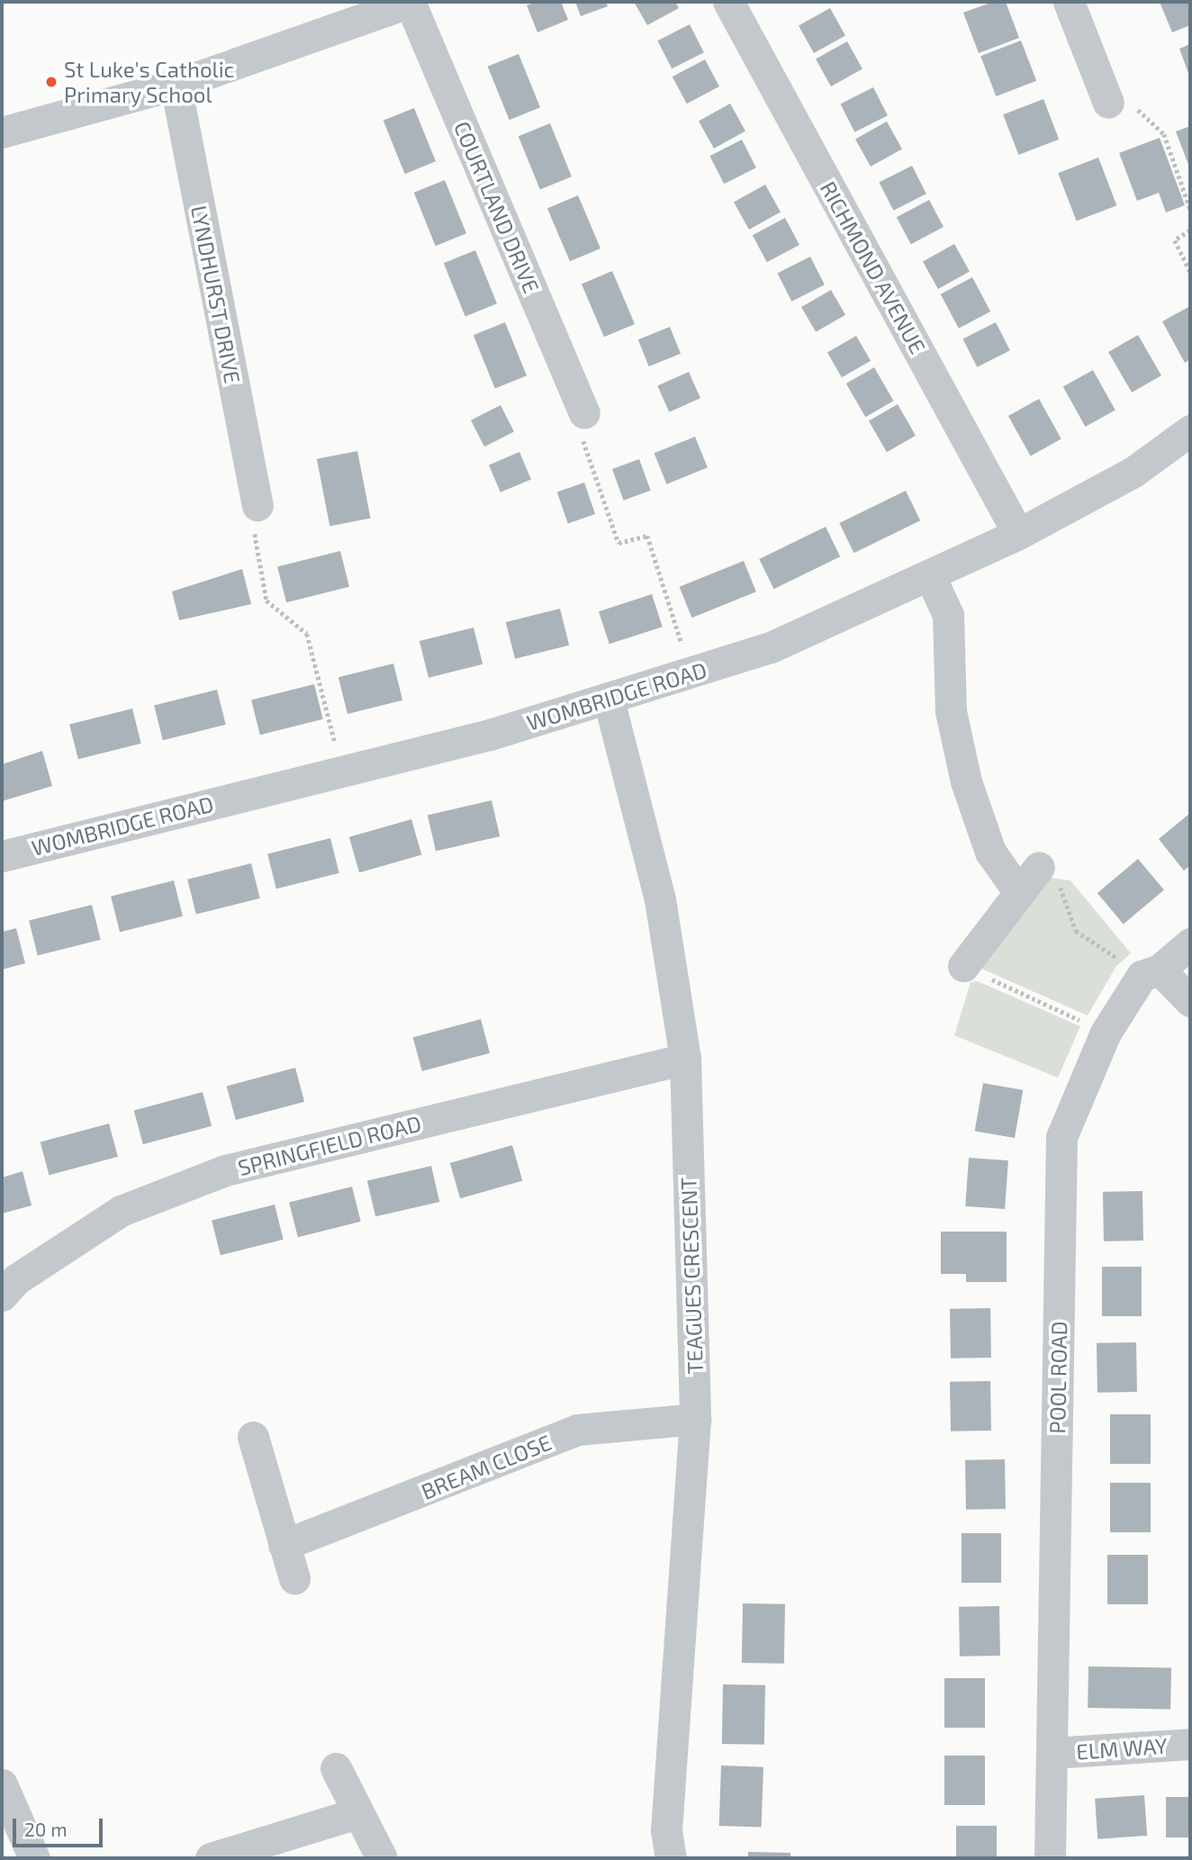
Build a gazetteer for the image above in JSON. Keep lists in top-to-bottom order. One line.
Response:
{"streets":{"street":["COURTLAND DRIVE","RICHMOND AVENUE","LYNDHURST DRIVE","WOMBRIDGE ROAD","SPRINGFIELD ROAD","TEAGUES CRESCENT","POOL ROAD","BREAM CLOSE","ELM WAY"]},"crossings":[["RICHMOND AVENUE","WOMBRIDGE ROAD"],["WOMBRIDGE ROAD","TEAGUES CRESCENT"],["SPRINGFIELD ROAD","TEAGUES CRESCENT"],["TEAGUES CRESCENT","BREAM CLOSE"],["POOL ROAD","ELM WAY"]],"places":["St Luke's Catholic Primary School"],"scale_bar":"20 m"}
